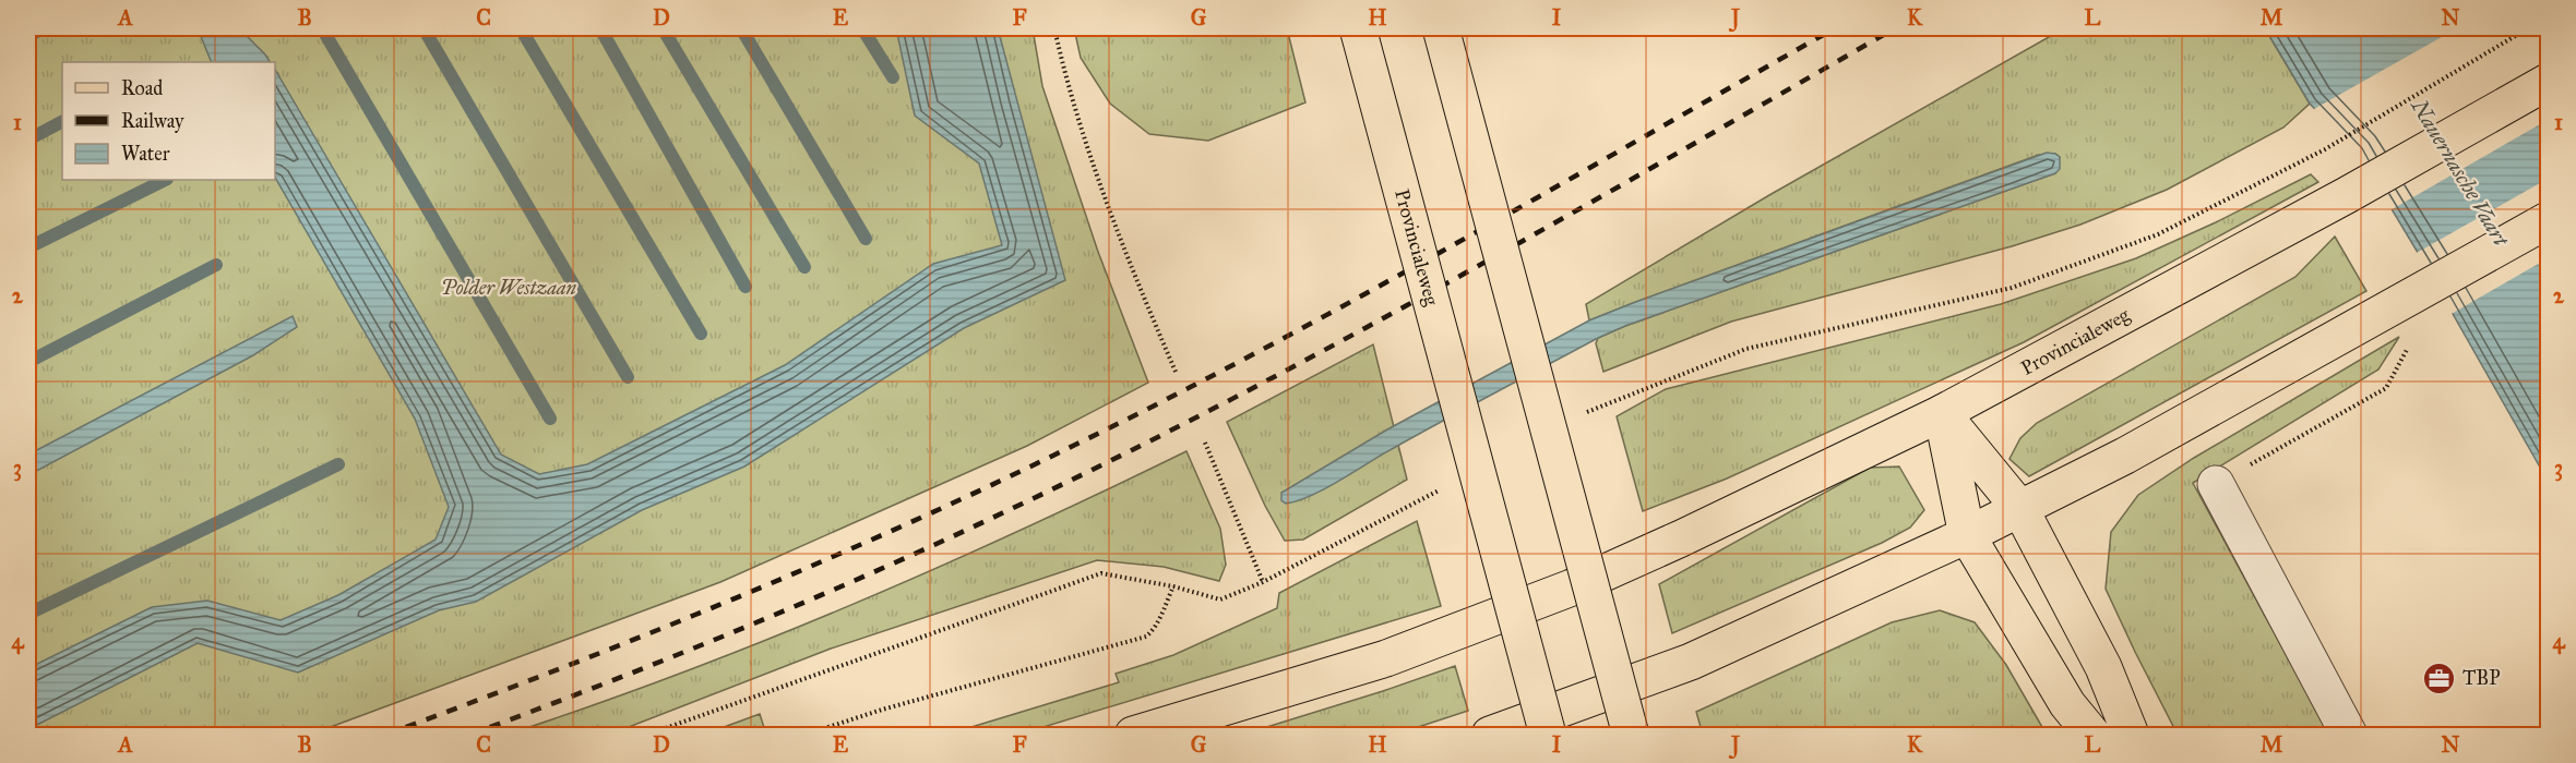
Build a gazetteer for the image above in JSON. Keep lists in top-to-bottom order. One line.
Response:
{"streets":{"main road":["Provincialeweg"]},"water":["Nauernasche Vaart"],"parks":["Polder Westzaan"],"places":{"office":["TBP"]},"legend":["Road","Railway","Water"],"grid":{"columns":["A","B","C","D","E","F","G","H","I","J","K","L","M","N"],"rows":["1","2","3","4"]}}
